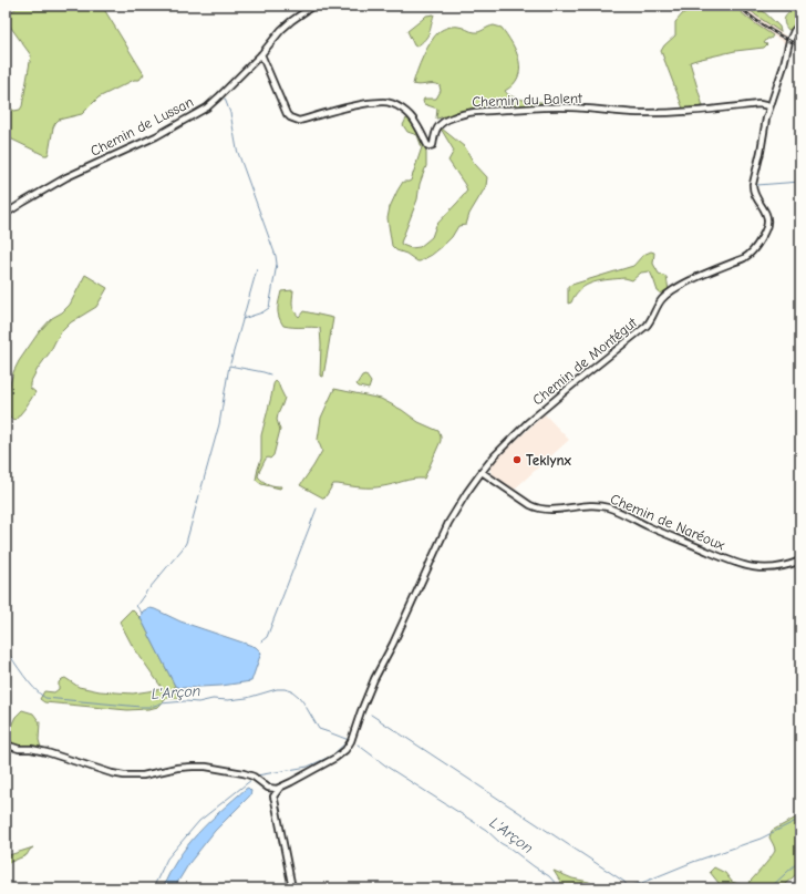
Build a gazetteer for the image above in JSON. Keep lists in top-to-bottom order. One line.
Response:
{"streets":{"street":["Chemin du Balent","Chemin de Lussan","Chemin de Montégut","Chemin de Naréoux"]},"crossings":[["Chemin du Balent","Chemin de Lussan"],["Chemin du Balent","Chemin de Montégut"],["Chemin de Montégut","Chemin de Naréoux"]],"water":["L'Arçon"],"places":["Teklynx"]}
